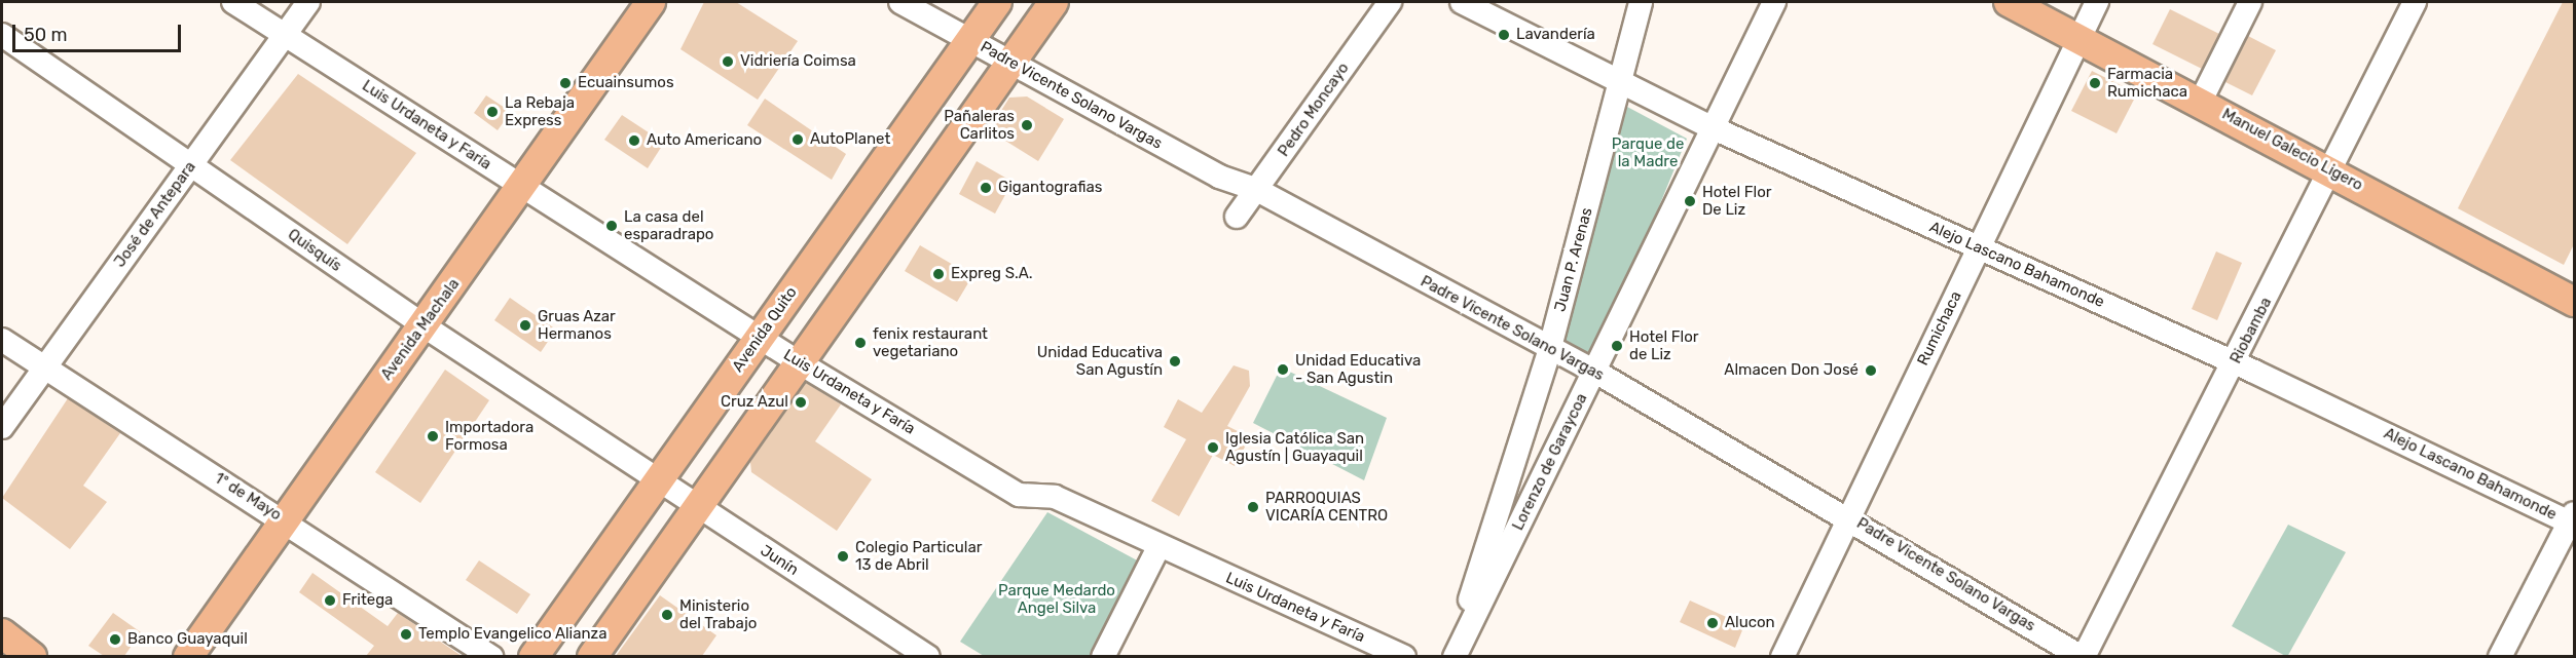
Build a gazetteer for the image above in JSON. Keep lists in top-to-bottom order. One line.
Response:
{"streets":{"main road":["Manuel Galecio Ligero","Avenida Machala","Avenida Quito"],"street":["Padre Vicente Solano Vargas","Pedro Moncayo","Luis Urdaneta y Faría","José de Antepara","Quisquís","Juan P. Arenas","Alejo Lascano Bahamonde","Rumichaca","Riobamba","Lorenzo de Garaycoa","1º de Mayo","Junín"]},"crossings":[["Padre Vicente Solano Vargas","Pedro Moncayo"],["Padre Vicente Solano Vargas","Juan P. Arenas"],["Padre Vicente Solano Vargas","Rumichaca"],["Padre Vicente Solano Vargas","Avenida Quito"],["Padre Vicente Solano Vargas","Riobamba"],["Padre Vicente Solano Vargas","Lorenzo de Garaycoa"],["Luis Urdaneta y Faría","José de Antepara"],["Luis Urdaneta y Faría","Avenida Machala"],["Luis Urdaneta y Faría","Avenida Quito"],["Manuel Galecio Ligero","Rumichaca"],["Manuel Galecio Ligero","Riobamba"],["José de Antepara","Quisquís"],["José de Antepara","1º de Mayo"],["Quisquís","Avenida Machala"],["Quisquís","Junín"],["Juan P. Arenas","Alejo Lascano Bahamonde"],["Juan P. Arenas","Lorenzo de Garaycoa"],["Alejo Lascano Bahamonde","Rumichaca"],["Alejo Lascano Bahamonde","Riobamba"],["Alejo Lascano Bahamonde","Lorenzo de Garaycoa"],["Avenida Machala","1º de Mayo"],["Avenida Quito","Junín"]],"parks":["Parque de la Madre","Parque Medardo Angel Silva"],"places":["Lavandería","Vidriería Coimsa","Ecuainsumos","Farmacia Rumichaca","La Rebaja Express","Pañaleras Carlitos","AutoPlanet","Auto Americano","Gigantografias","Hotel Flor De Liz","La casa del esparadrapo","Expreg S.A.","Gruas Azar Hermanos","fenix restaurant vegetariano","Hotel Flor de Liz","Unidad Educativa San Agustín","Unidad Educativa - San Agustin","Almacen Don José","Cruz Azul","Importadora Formosa","Iglesia Católica San Agustín | Guayaquil","PARROQUIAS VICARÍA CENTRO","Colegio Particular 13 de Abril","Fritega","Ministerio del Trabajo","Alucon","Templo Evangelico Alianza","Banco Guayaquil"],"scale_bar":"50 m"}
